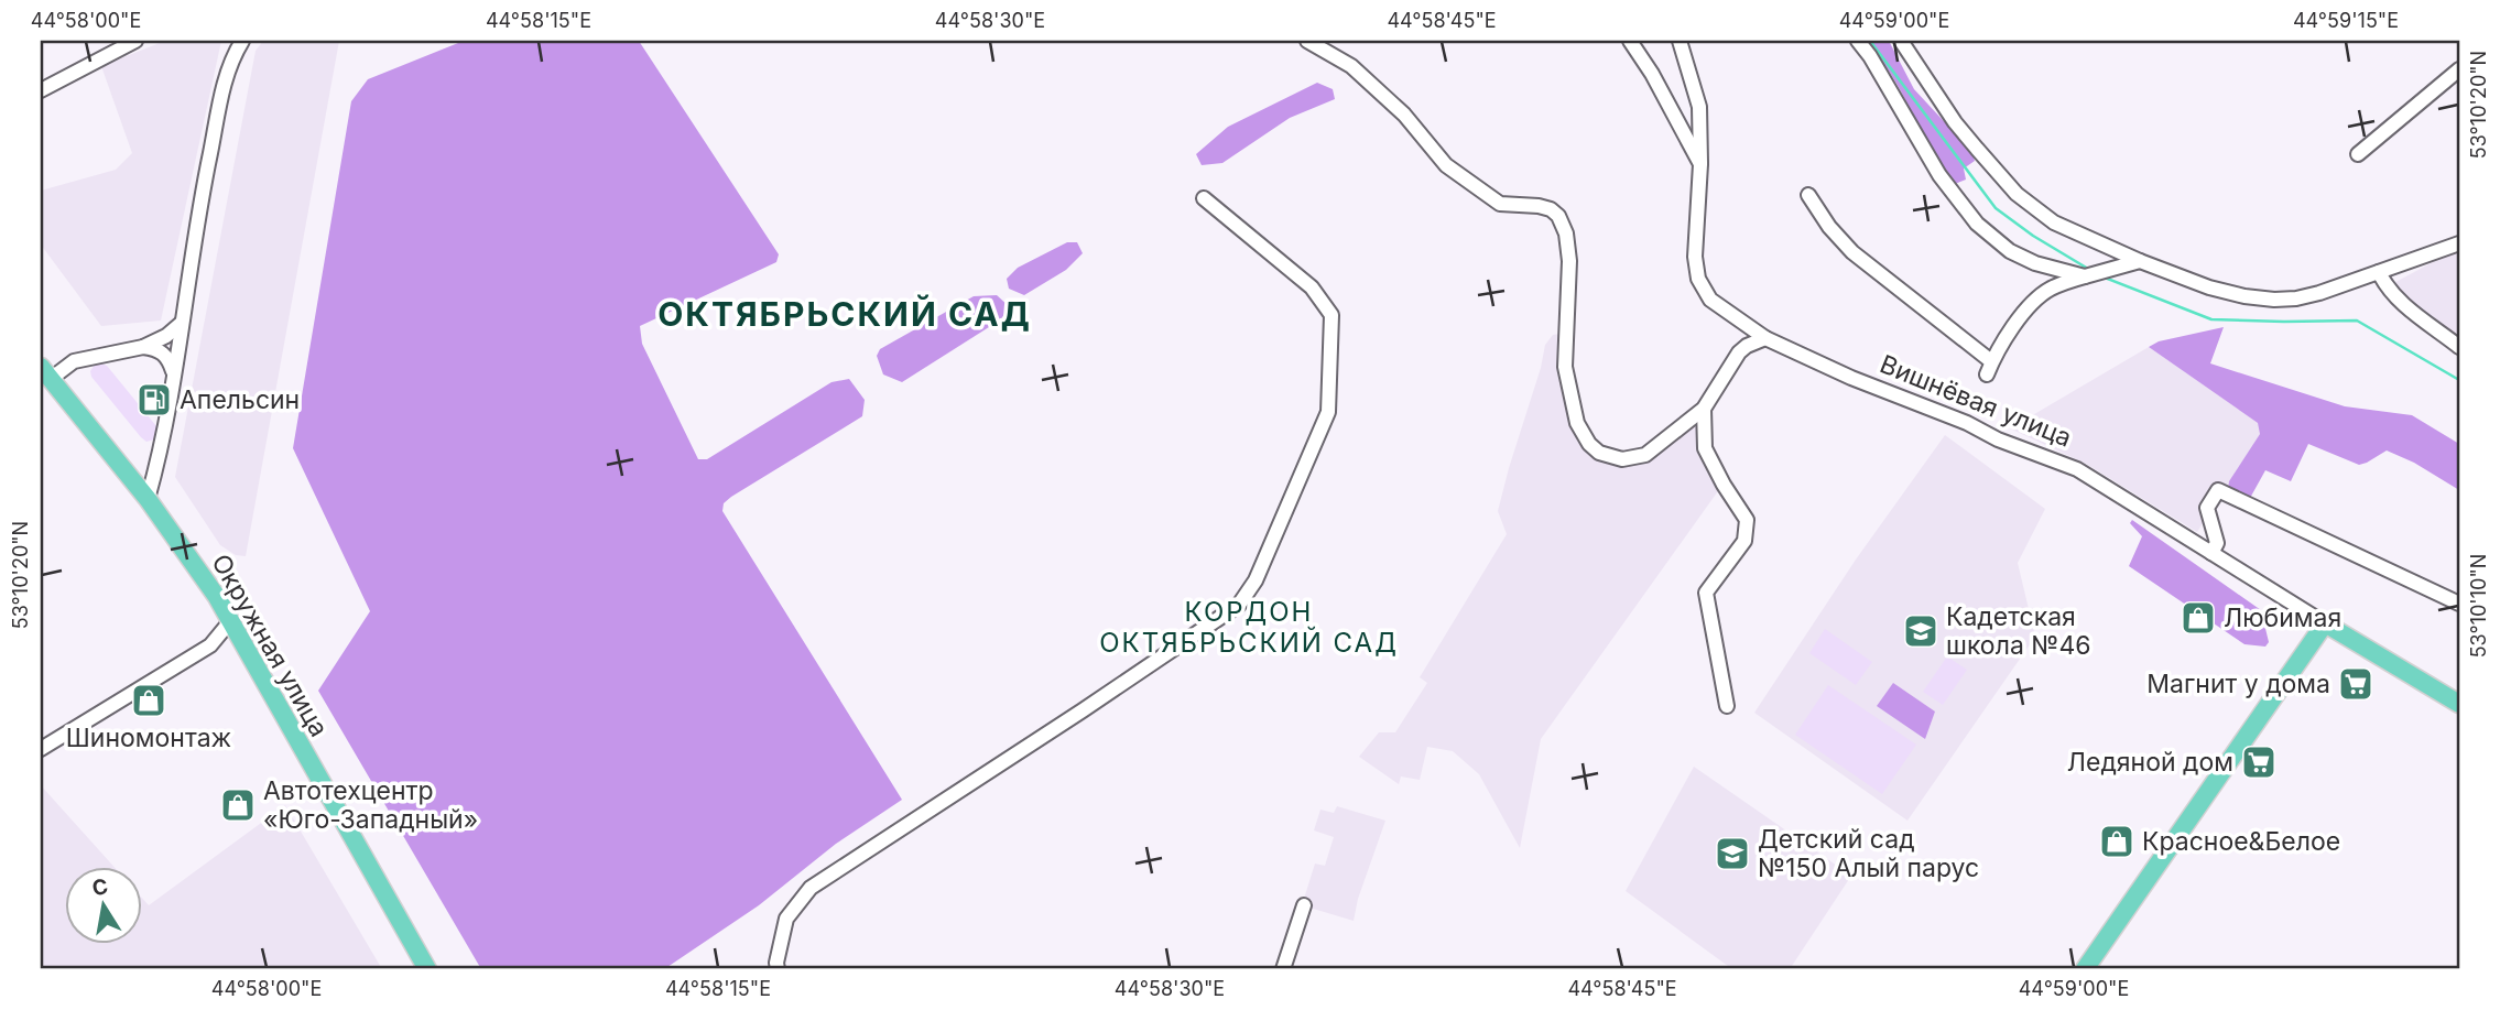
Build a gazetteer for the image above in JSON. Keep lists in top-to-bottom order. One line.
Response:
{"streets":{"main road":["Вишнёвая улица","Окружная улица"]},"districts":["ОКТЯБРЬСКИЙ САД","КОРДОН ОКТЯБРЬСКИЙ САД"],"places":{"fuel station":["Апельсин"],"shop":["Любимая","Шиномонтаж","Автотехцентр «Юго-Западный»","Красное&Белое"],"school or university":["Кадетская школа №46","Детский сад №150 Алый парус"],"supermarket":["Магнит у дома","Ледяной дом"]},"north":"top","coordinates":["44°58'00\"E","44°58'15\"E","44°58'30\"E","44°58'45\"E","44°59'00\"E","44°59'15\"E","53°10'20\"N","53°10'10\"N"]}
